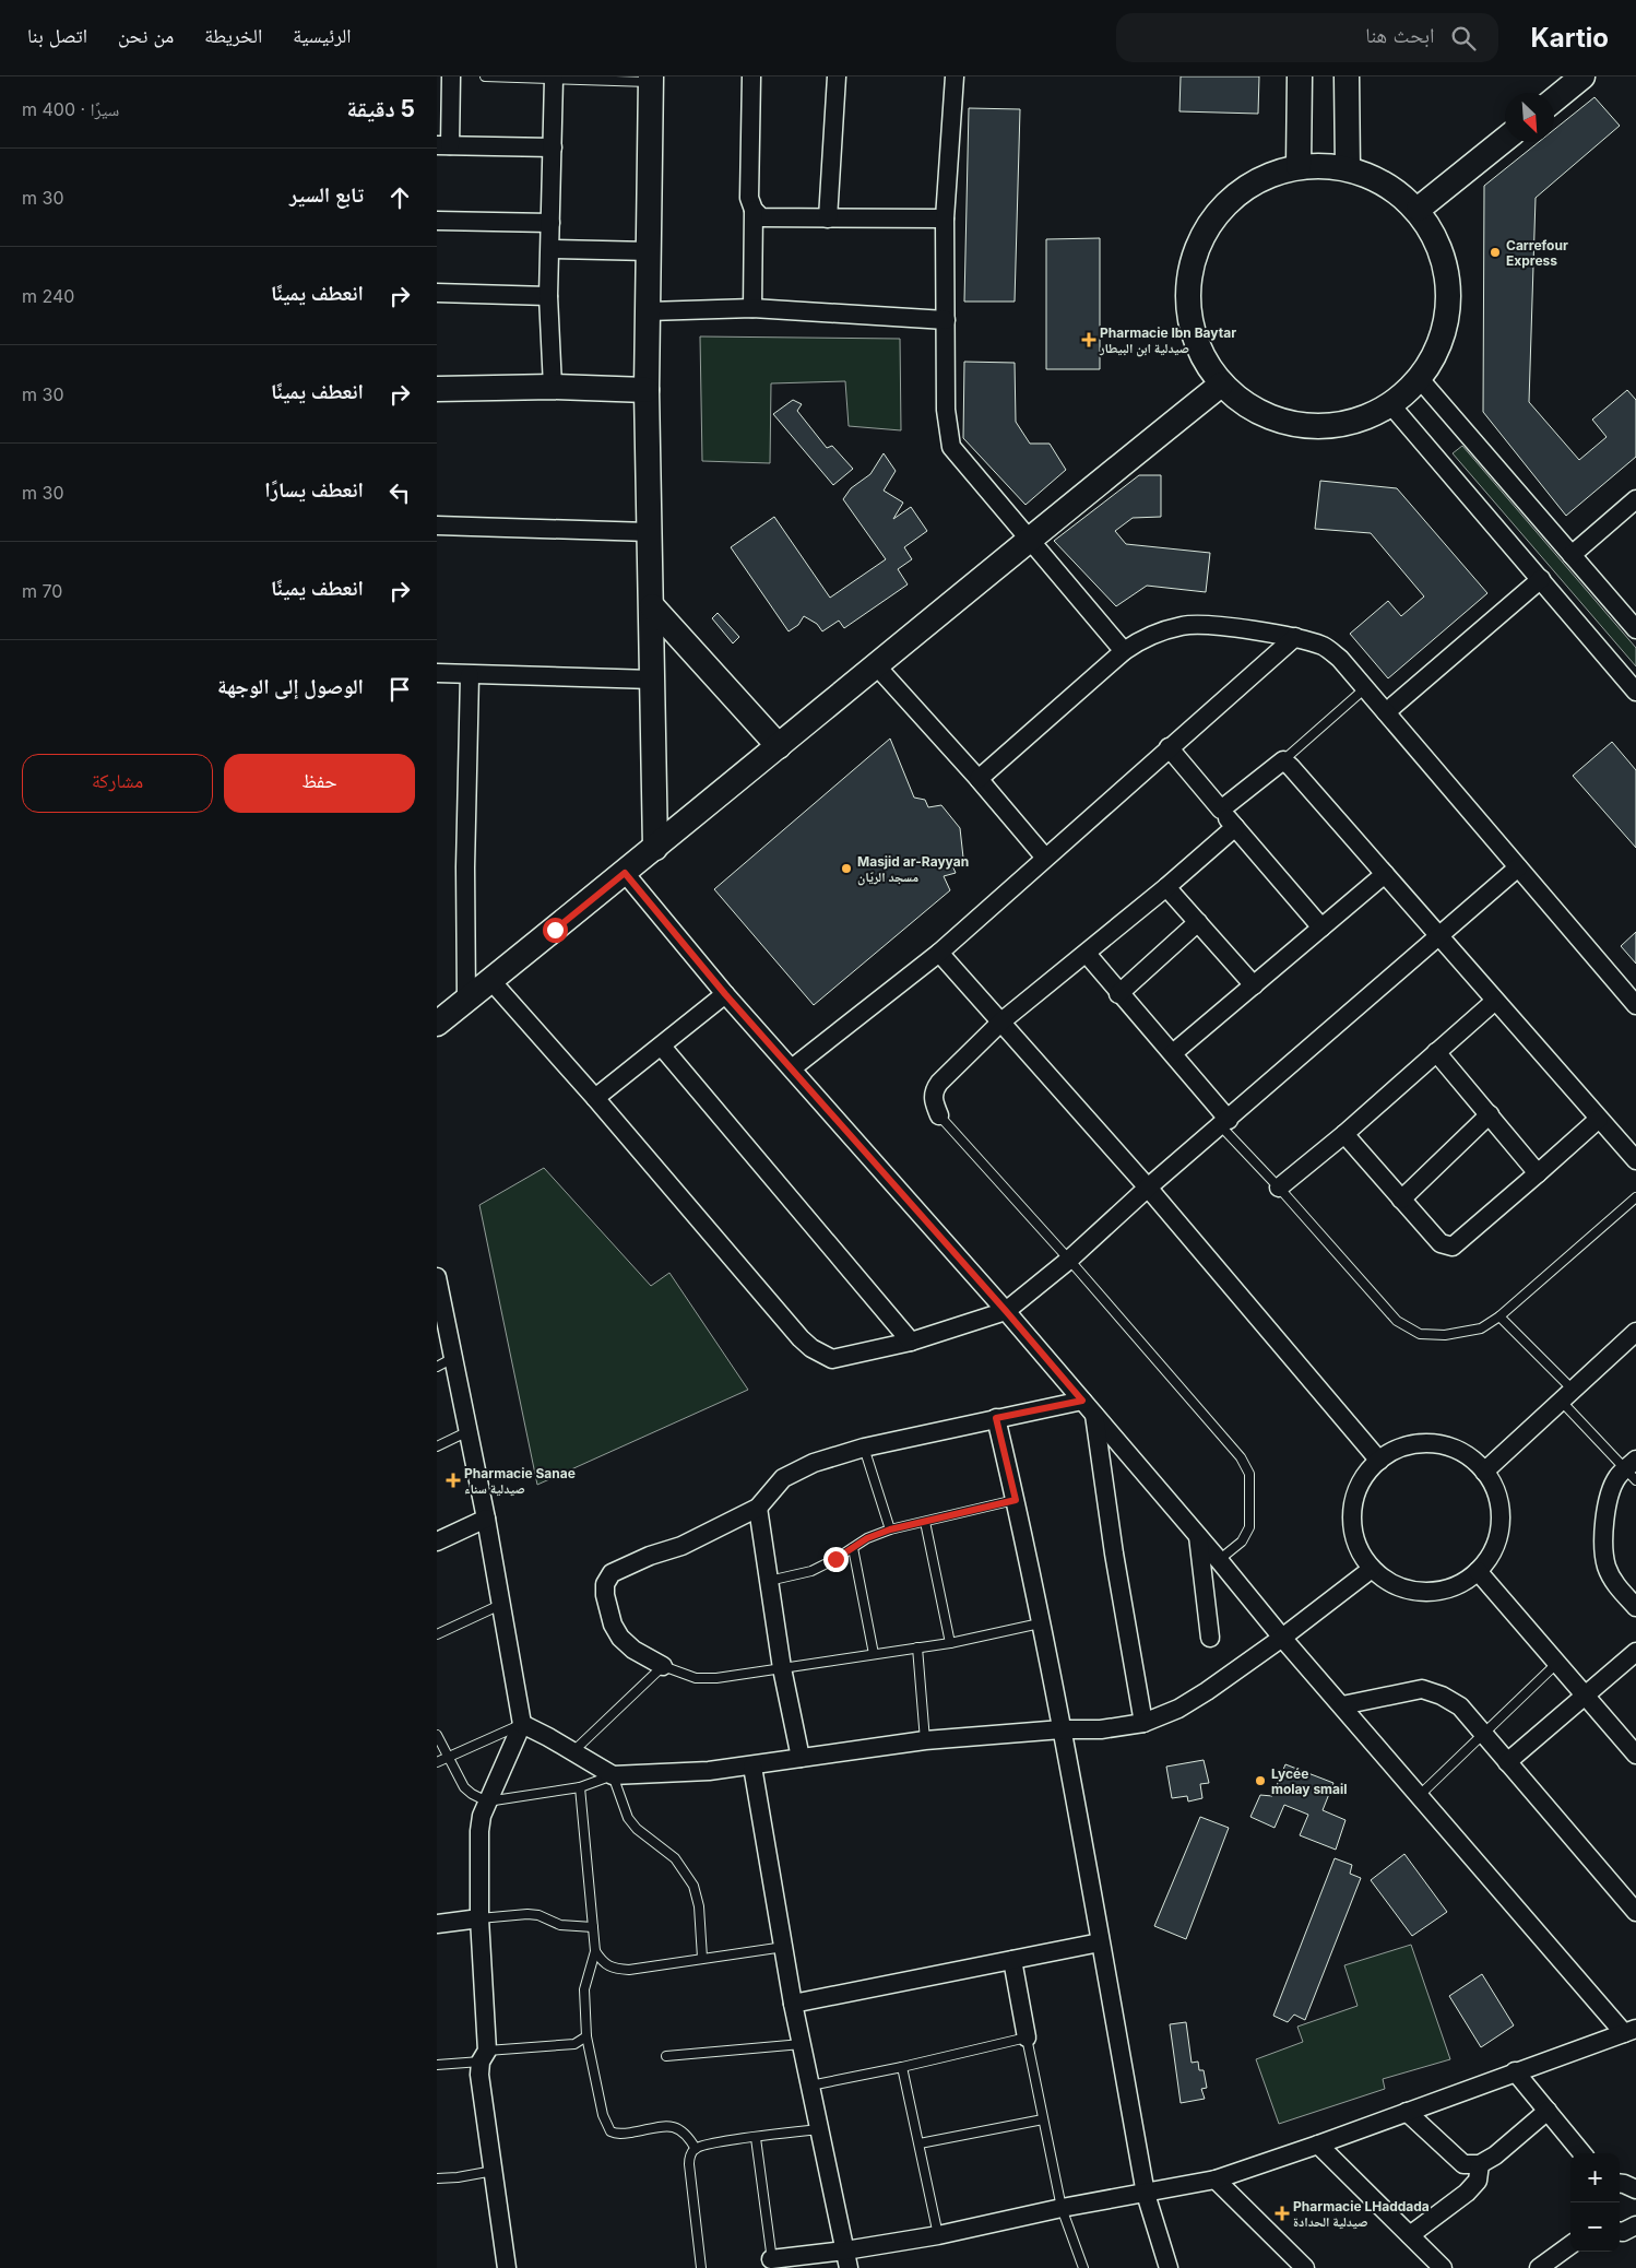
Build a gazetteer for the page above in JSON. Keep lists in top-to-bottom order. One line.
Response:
{"places":{"other":["Carrefour Express","Masjid ar-Rayyan مسجد الريّان","Lycée molay smail"],"health":["Pharmacie Ibn Baytar صيدلية ابن البيطار","Pharmacie Sanae صيدلية سناء","Pharmacie LHaddada صيدلية الحدادة"]},"north":"bottom right","page":{"header":"Kartio","search":"ابحث هنا","nav":["الرئيسية","الخريطة","من نحن","اتصل بنا"],"heading":["5 دقيقة","سيرًا · 400 m"],"list":[["تابع السير","30 m"],["انعطف يمينًا","240 m"],["انعطف يمينًا","30 m"],["انعطف يسارًا","30 m"],["انعطف يمينًا","70 m"],"الوصول إلى الوجهة"],"buttons":["حفظ","مشاركة"],"map_buttons":["+","−"]}}
